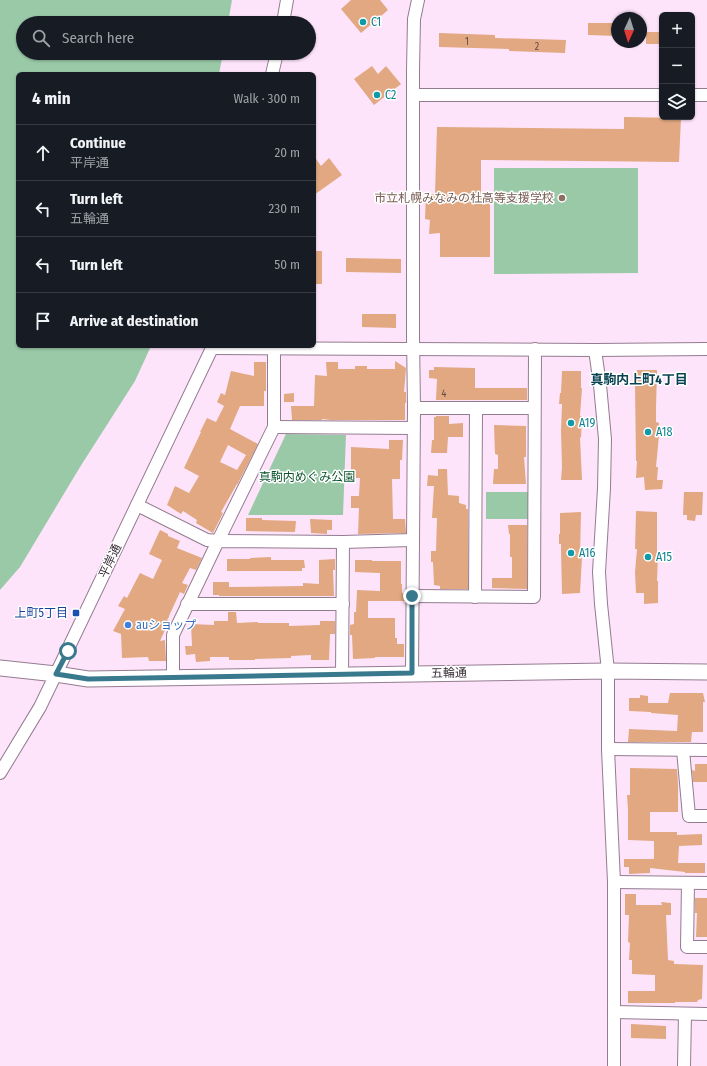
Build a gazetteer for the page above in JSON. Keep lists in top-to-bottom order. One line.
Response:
{"streets":{"main road":["五輪通"],"street":["平岸通"]},"crossings":[["平岸通","五輪通"]],"districts":["真駒内上町4丁目"],"parks":["真駒内めぐみ公園"],"places":{"other":["C1","C2","市立札幌みなみの杜高等支援学校","A19","A18","A16","A15","auショップ"],"transit":["上町5丁目"]},"house_numbers":["1","2","4"],"north":"bottom","page":{"map_buttons":["+","−"],"search":"Search here","heading":["4 min","Walk · 300 m"],"list":[["Continue","平岸通","20 m"],["Turn left","五輪通","230 m"],["Turn left","50 m"],"Arrive at destination"]}}
